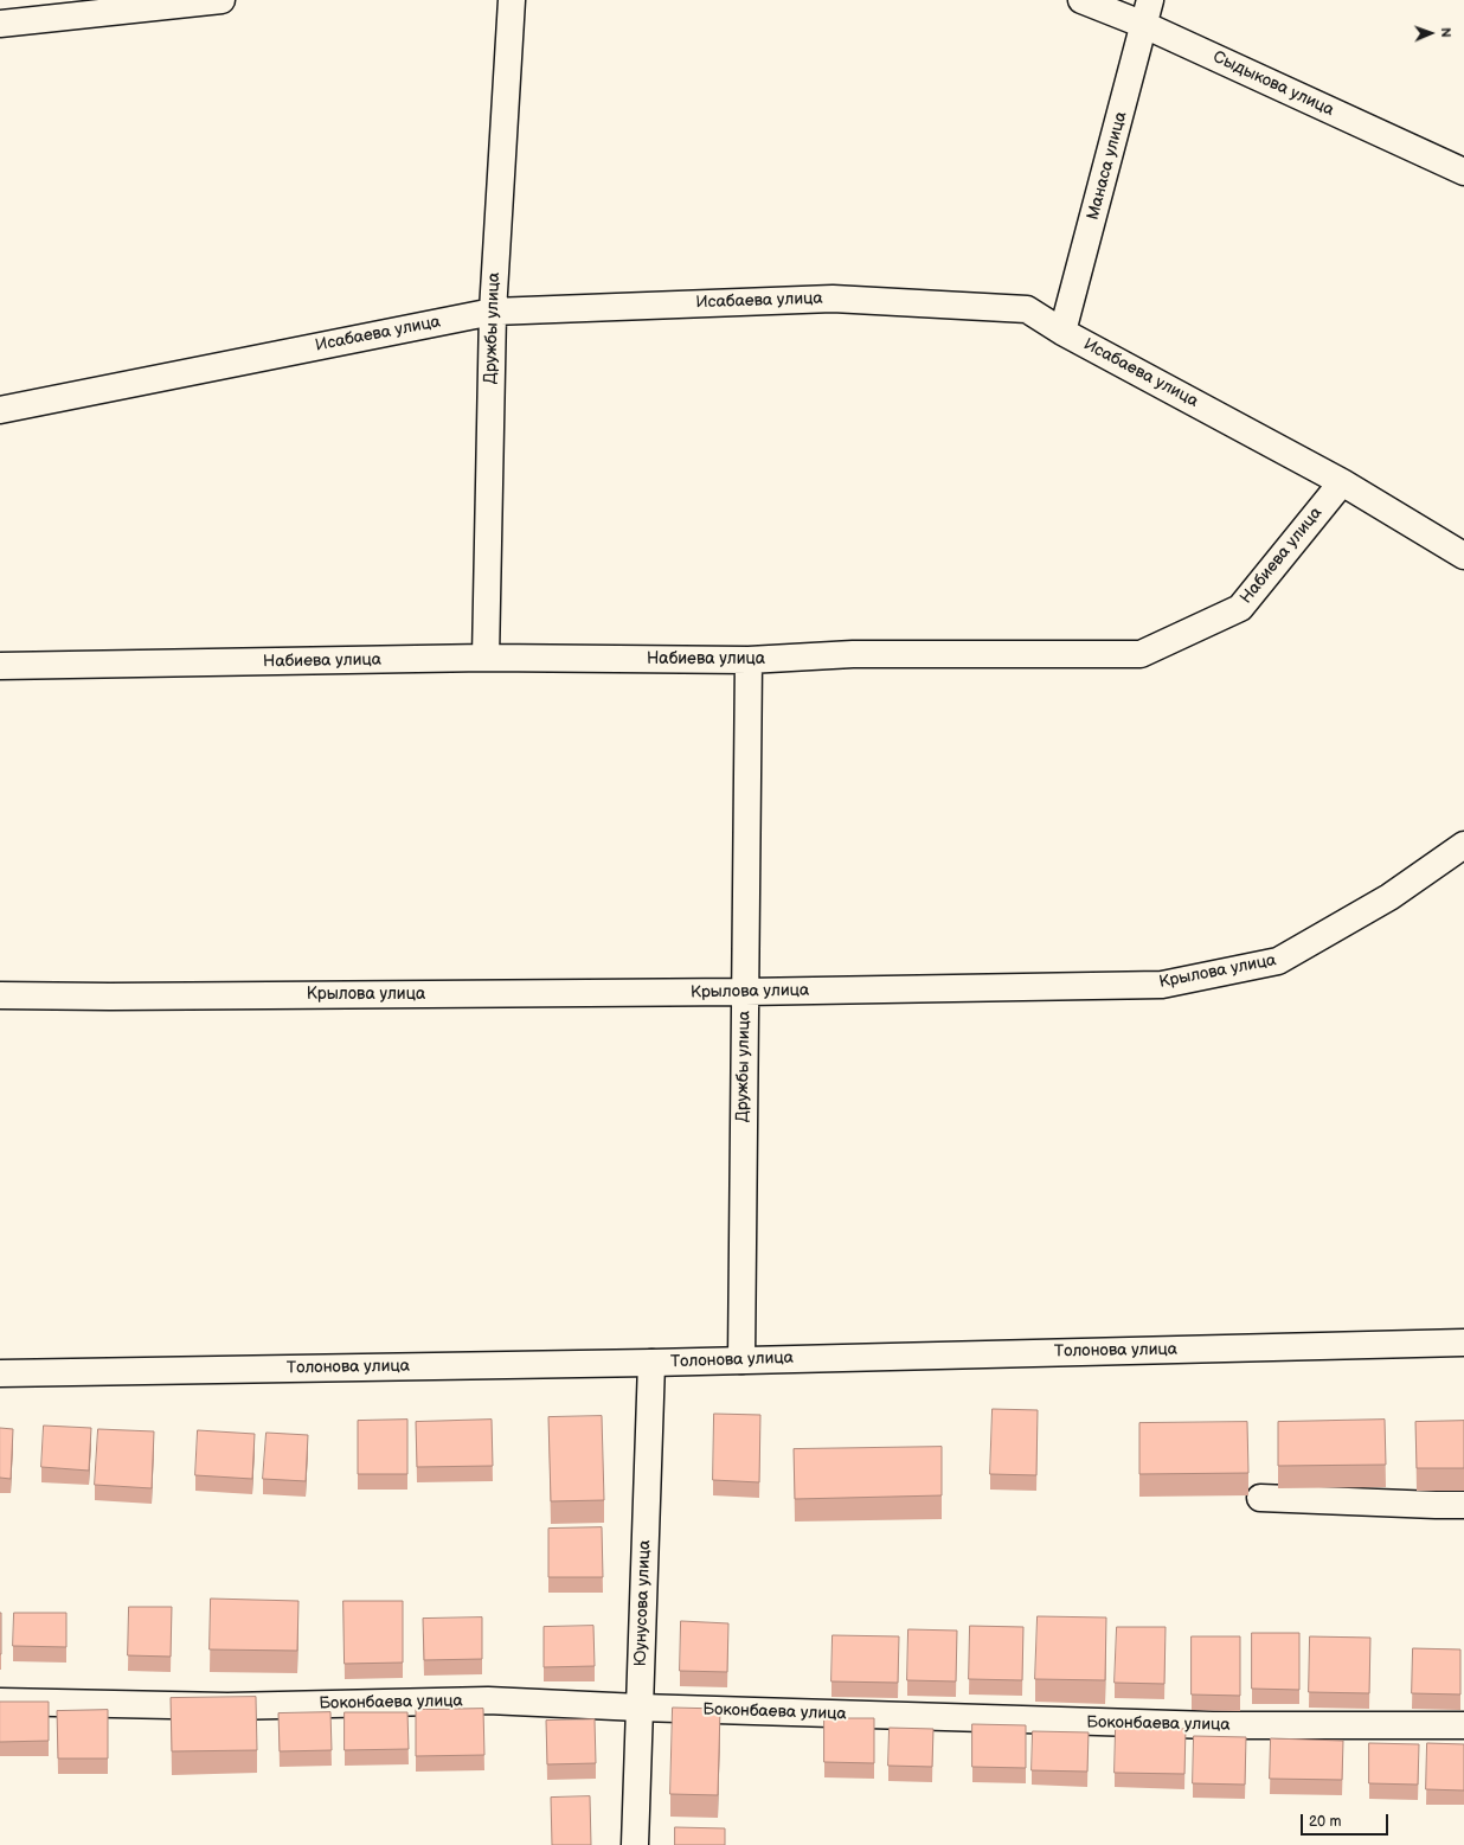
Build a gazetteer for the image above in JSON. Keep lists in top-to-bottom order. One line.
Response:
{"streets":{"street":["Сыдыкова улица","Манаса улица","Исабаева улица","Дружбы улица","Набиева улица","Крылова улица","Толонова улица","Юунусова улица","Боконбаева улица"]},"crossings":[["Сыдыкова улица","Манаса улица"],["Манаса улица","Исабаева улица"],["Исабаева улица","Дружбы улица"],["Исабаева улица","Набиева улица"],["Дружбы улица","Набиева улица"],["Дружбы улица","Крылова улица"],["Дружбы улица","Толонова улица"],["Толонова улица","Юунусова улица"],["Юунусова улица","Боконбаева улица"]],"scale_bar":"20 m","north":"right"}
